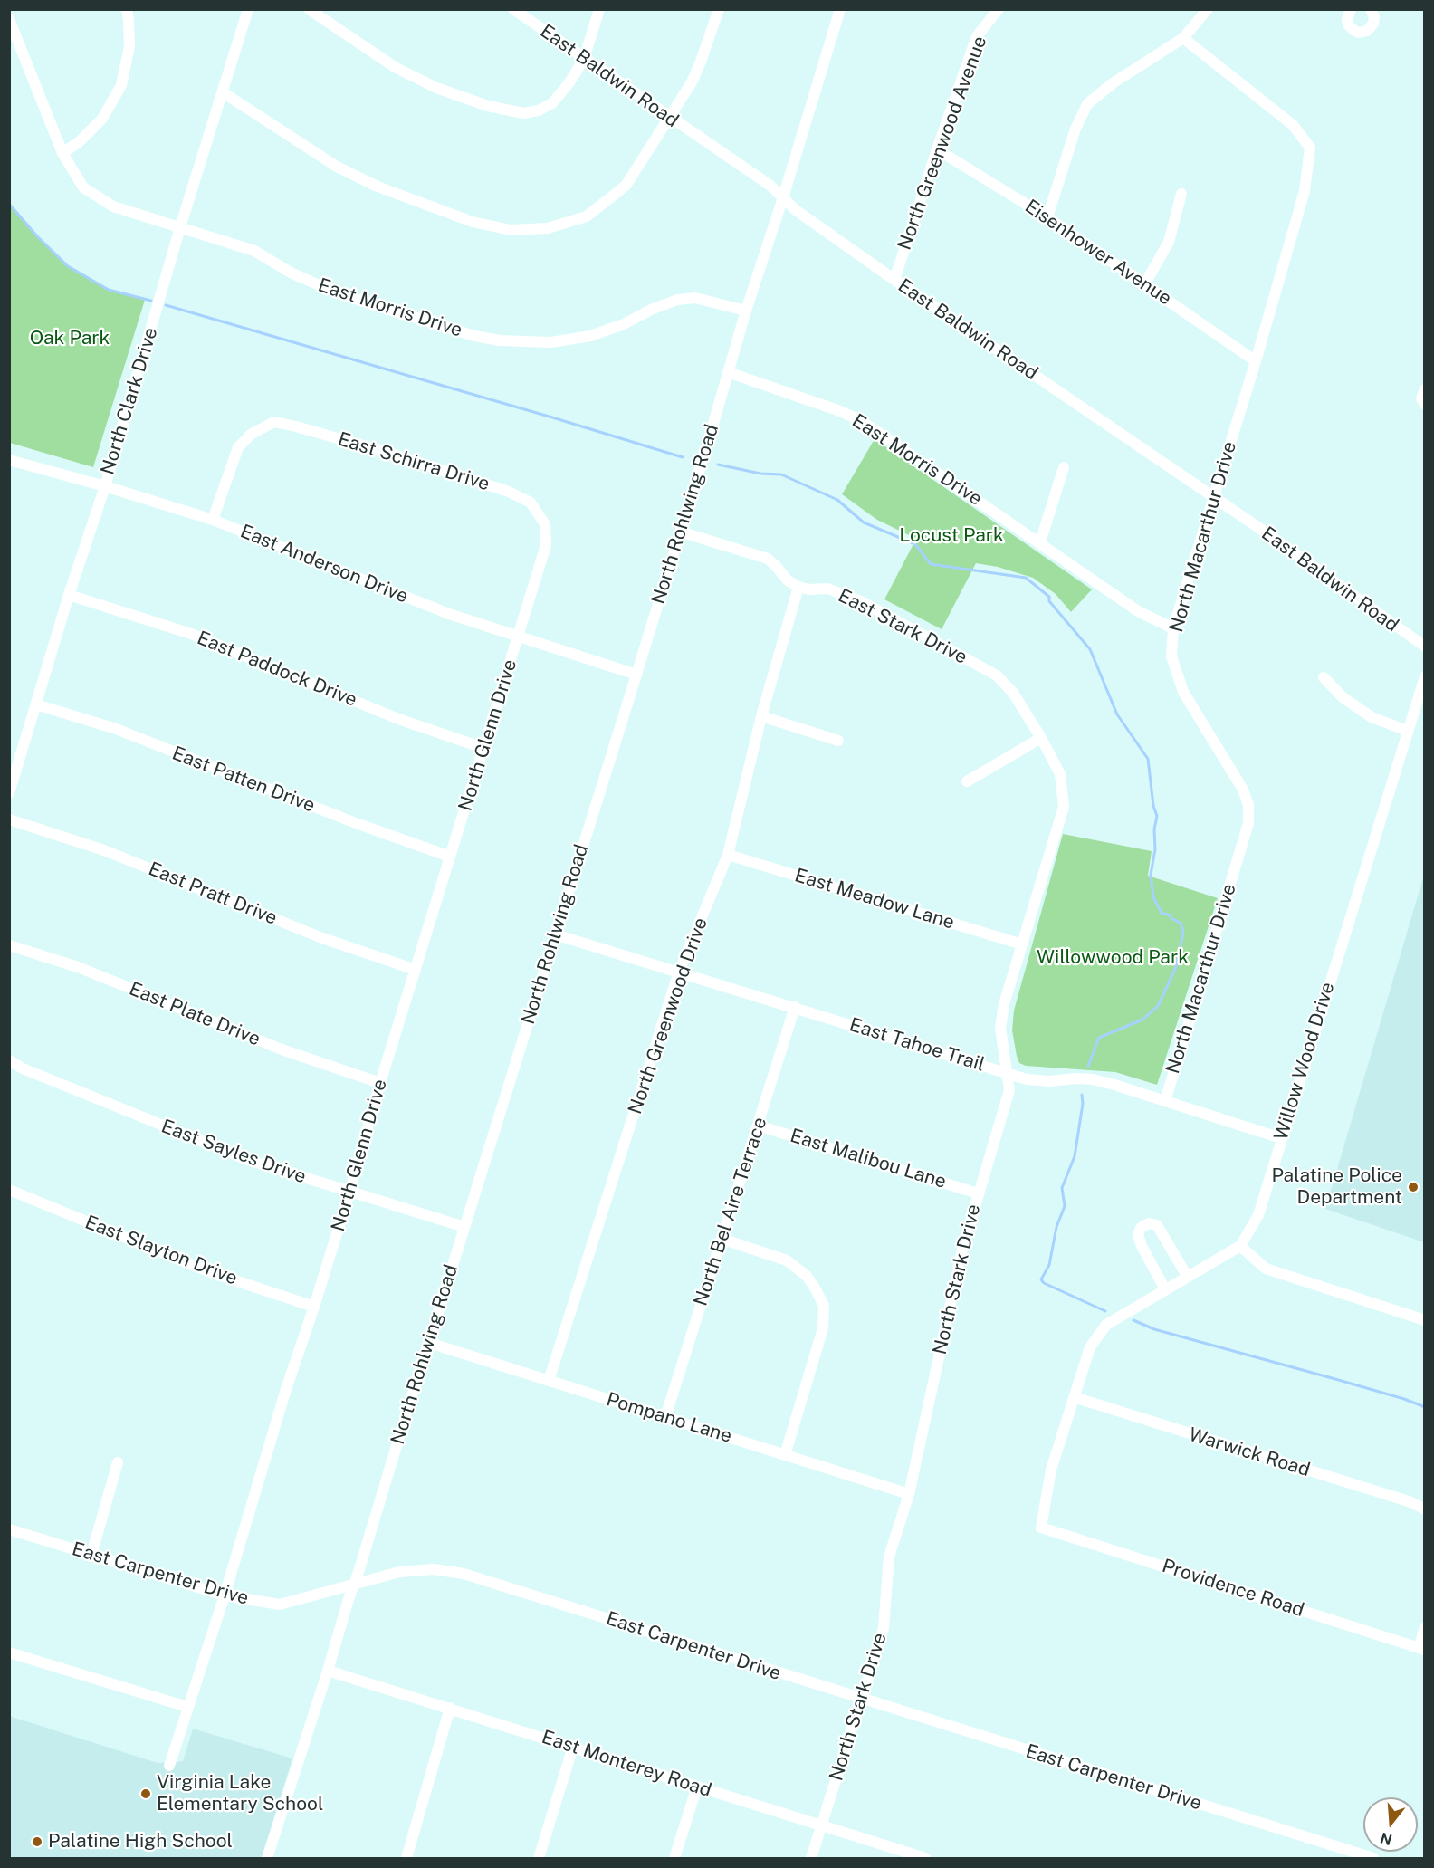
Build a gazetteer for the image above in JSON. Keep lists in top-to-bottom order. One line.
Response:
{"streets":{"street":["East Baldwin Road","North Greenwood Avenue","Eisenhower Avenue","East Morris Drive","North Clark Drive","East Schirra Drive","North Rohlwing Road","North Macarthur Drive","East Anderson Drive","East Stark Drive","East Paddock Drive","North Glenn Drive","East Patten Drive","East Pratt Drive","East Meadow Lane","East Plate Drive","North Greenwood Drive","East Tahoe Trail","Willow Wood Drive","East Sayles Drive","East Malibou Lane","North Bel Aire Terrace","East Slayton Drive","North Stark Drive","Pompano Lane","Warwick Road","East Carpenter Drive","Providence Road","East Monterey Road"]},"crossings":[["East Baldwin Road","North Greenwood Avenue"],["East Baldwin Road","North Rohlwing Road"],["East Baldwin Road","North Macarthur Drive"],["North Greenwood Avenue","Eisenhower Avenue"],["Eisenhower Avenue","North Macarthur Drive"],["East Morris Drive","North Clark Drive"],["East Morris Drive","North Rohlwing Road"],["East Morris Drive","North Macarthur Drive"],["North Clark Drive","East Anderson Drive"],["North Clark Drive","East Paddock Drive"],["North Clark Drive","East Patten Drive"],["East Schirra Drive","East Anderson Drive"],["East Schirra Drive","North Glenn Drive"],["North Rohlwing Road","East Anderson Drive"],["North Rohlwing Road","East Tahoe Trail"],["North Rohlwing Road","East Sayles Drive"],["North Rohlwing Road","Pompano Lane"],["North Rohlwing Road","East Carpenter Drive"],["North Rohlwing Road","East Monterey Road"],["North Macarthur Drive","East Tahoe Trail"],["East Anderson Drive","North Glenn Drive"],["East Stark Drive","North Greenwood Drive"],["East Stark Drive","North Stark Drive"],["East Paddock Drive","North Glenn Drive"],["North Glenn Drive","East Patten Drive"],["North Glenn Drive","East Pratt Drive"],["North Glenn Drive","East Plate Drive"],["North Glenn Drive","East Sayles Drive"],["North Glenn Drive","East Slayton Drive"],["North Glenn Drive","East Carpenter Drive"],["East Meadow Lane","North Greenwood Drive"],["East Meadow Lane","North Stark Drive"],["North Greenwood Drive","East Tahoe Trail"],["North Greenwood Drive","Pompano Lane"],["East Tahoe Trail","Willow Wood Drive"],["East Tahoe Trail","North Bel Aire Terrace"],["East Tahoe Trail","North Stark Drive"],["East Malibou Lane","North Bel Aire Terrace"],["East Malibou Lane","North Stark Drive"],["North Bel Aire Terrace","Pompano Lane"],["North Stark Drive","Pompano Lane"],["North Stark Drive","East Carpenter Drive"],["North Stark Drive","East Monterey Road"],["Warwick Road","Providence Road"]],"parks":["Oak Park","Locust Park","Willowwood Park"],"places":["Palatine Police Department","Virginia Lake Elementary School","Palatine High School"],"north":"bottom"}
